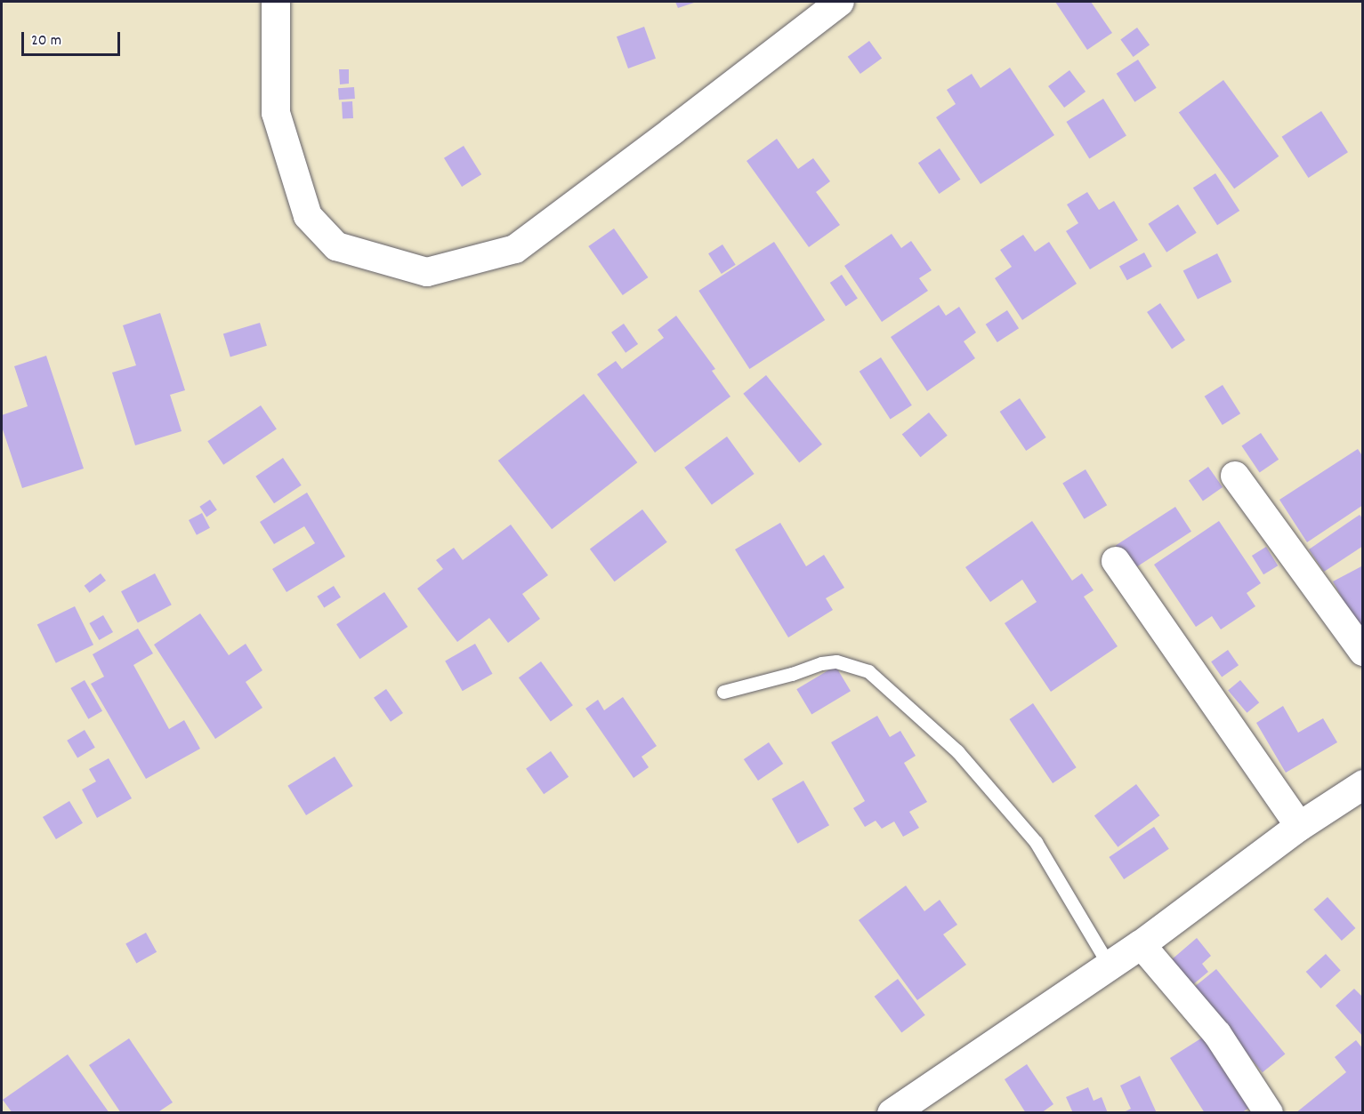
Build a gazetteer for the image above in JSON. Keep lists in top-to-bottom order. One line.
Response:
{"scale_bar":"20 m"}
